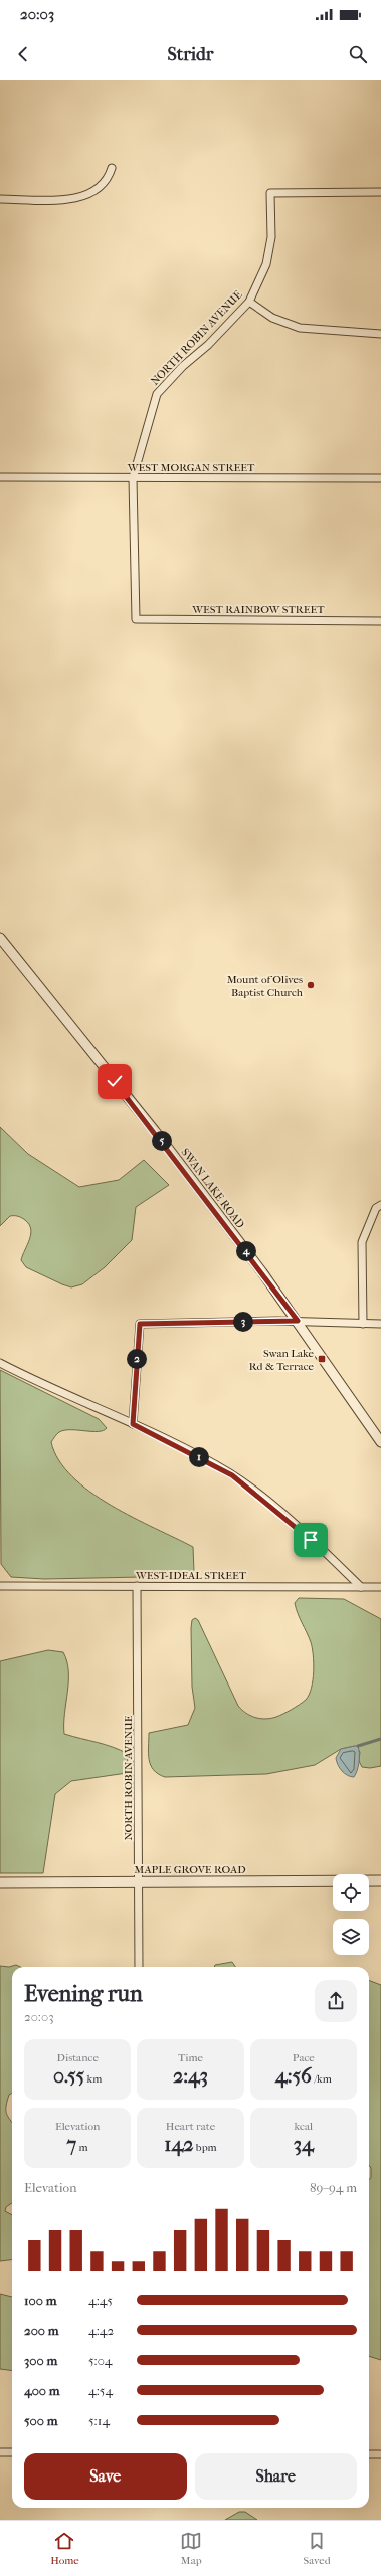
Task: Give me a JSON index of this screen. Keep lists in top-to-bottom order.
{
  "streets": {
    "street": [
      "NORTH ROBIN AVENUE",
      "WEST MORGAN STREET",
      "WEST RAINBOW STREET",
      "SWAN LAKE ROAD",
      "WEST IDEAL STREET",
      "MAPLE GROVE ROAD"
    ]
  },
  "crossings": [
    ["NORTH ROBIN AVENUE", "WEST MORGAN STREET"],
    ["NORTH ROBIN AVENUE", "WEST RAINBOW STREET"],
    ["NORTH ROBIN AVENUE", "WEST IDEAL STREET"],
    ["NORTH ROBIN AVENUE", "MAPLE GROVE ROAD"]
  ],
  "places": {
    "other": ["Mount of Olives Baptist Church"],
    "transit": ["Swan Lake Rd & Terrace"]
  },
  "page": {
    "status": "20:03",
    "header": "Stridr",
    "pins": [
      "5",
      "4",
      "3",
      "2",
      "1"
    ],
    "heading": ["Evening run", "20:03"],
    "stats": [
      ["Distance", "0.55 km"],
      ["Time", "2:43"],
      ["Pace", "4:56 /km"],
      ["Elevation", "7 m"],
      ["Heart rate", "142 bpm"],
      ["kcal", "34"]
    ],
    "chart": ["Elevation", "89–94 m"],
    "list": [
      {
        "name": "100 m",
        "note": "4:45"
      },
      {
        "name": "200 m",
        "note": "4:42"
      },
      {
        "name": "300 m",
        "note": "5:04"
      },
      {
        "name": "400 m",
        "note": "4:54"
      },
      {
        "name": "500 m",
        "note": "5:14"
      }
    ],
    "buttons": ["Save", "Share"],
    "tabs": ["Home", "Map", "Saved"]
  }
}
